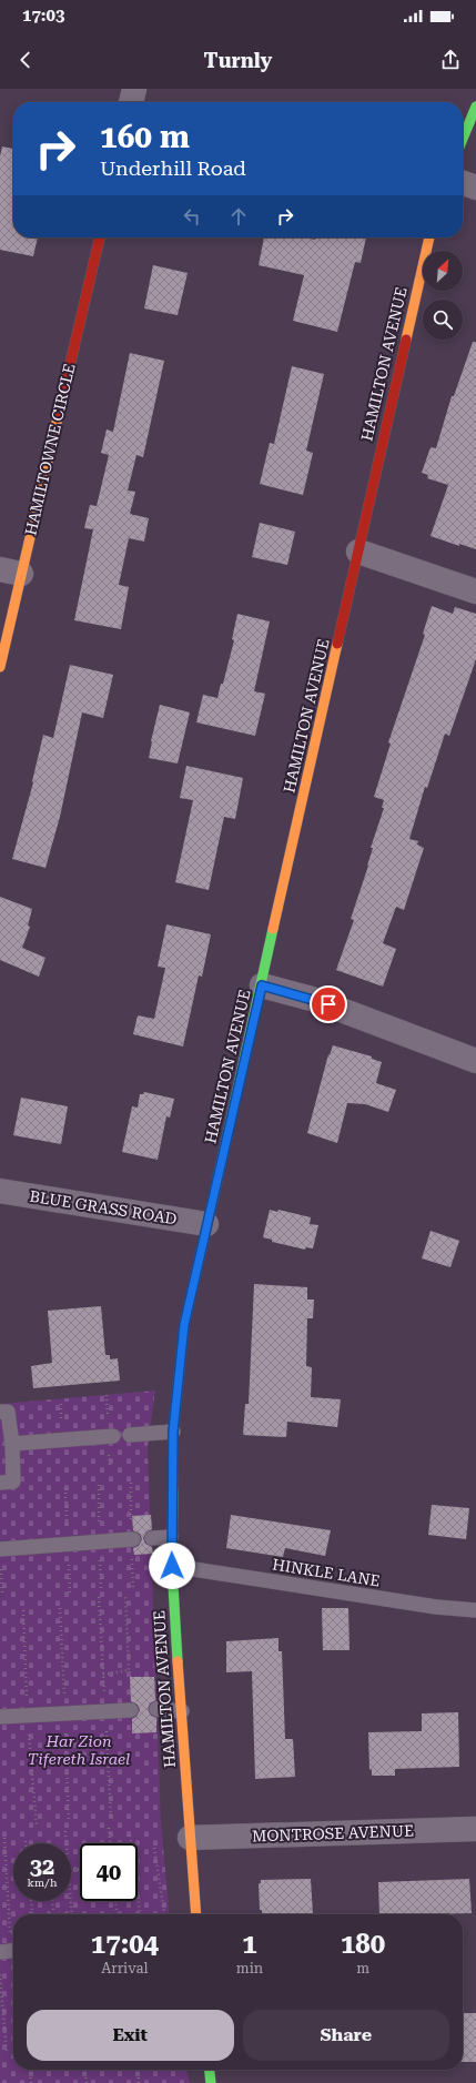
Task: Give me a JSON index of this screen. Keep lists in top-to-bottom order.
{
  "streets": {
    "street": [
      "HAMILTON AVENUE",
      "HAMILTOWNE CIRCLE",
      "BLUE GRASS ROAD",
      "MONTROSE AVENUE"
    ],
    "lane": ["HINKLE LANE"]
  },
  "crossings": [
    ["HAMILTON AVENUE", "BLUE GRASS ROAD"],
    ["HAMILTON AVENUE", "HINKLE LANE"],
    ["HAMILTON AVENUE", "MONTROSE AVENUE"]
  ],
  "parks": ["Har Zion Tifereth Israel"],
  "north": "top right",
  "page": {
    "status": "17:03",
    "header": "Turnly",
    "turn": ["160 m", "Underhill Road"],
    "speed": "32 km/h",
    "limit": "40",
    "eta": [
      "17:04",
      "Arrival",
      "1",
      "min",
      "180",
      "m"
    ],
    "buttons": ["Exit", "Share"]
  }
}
